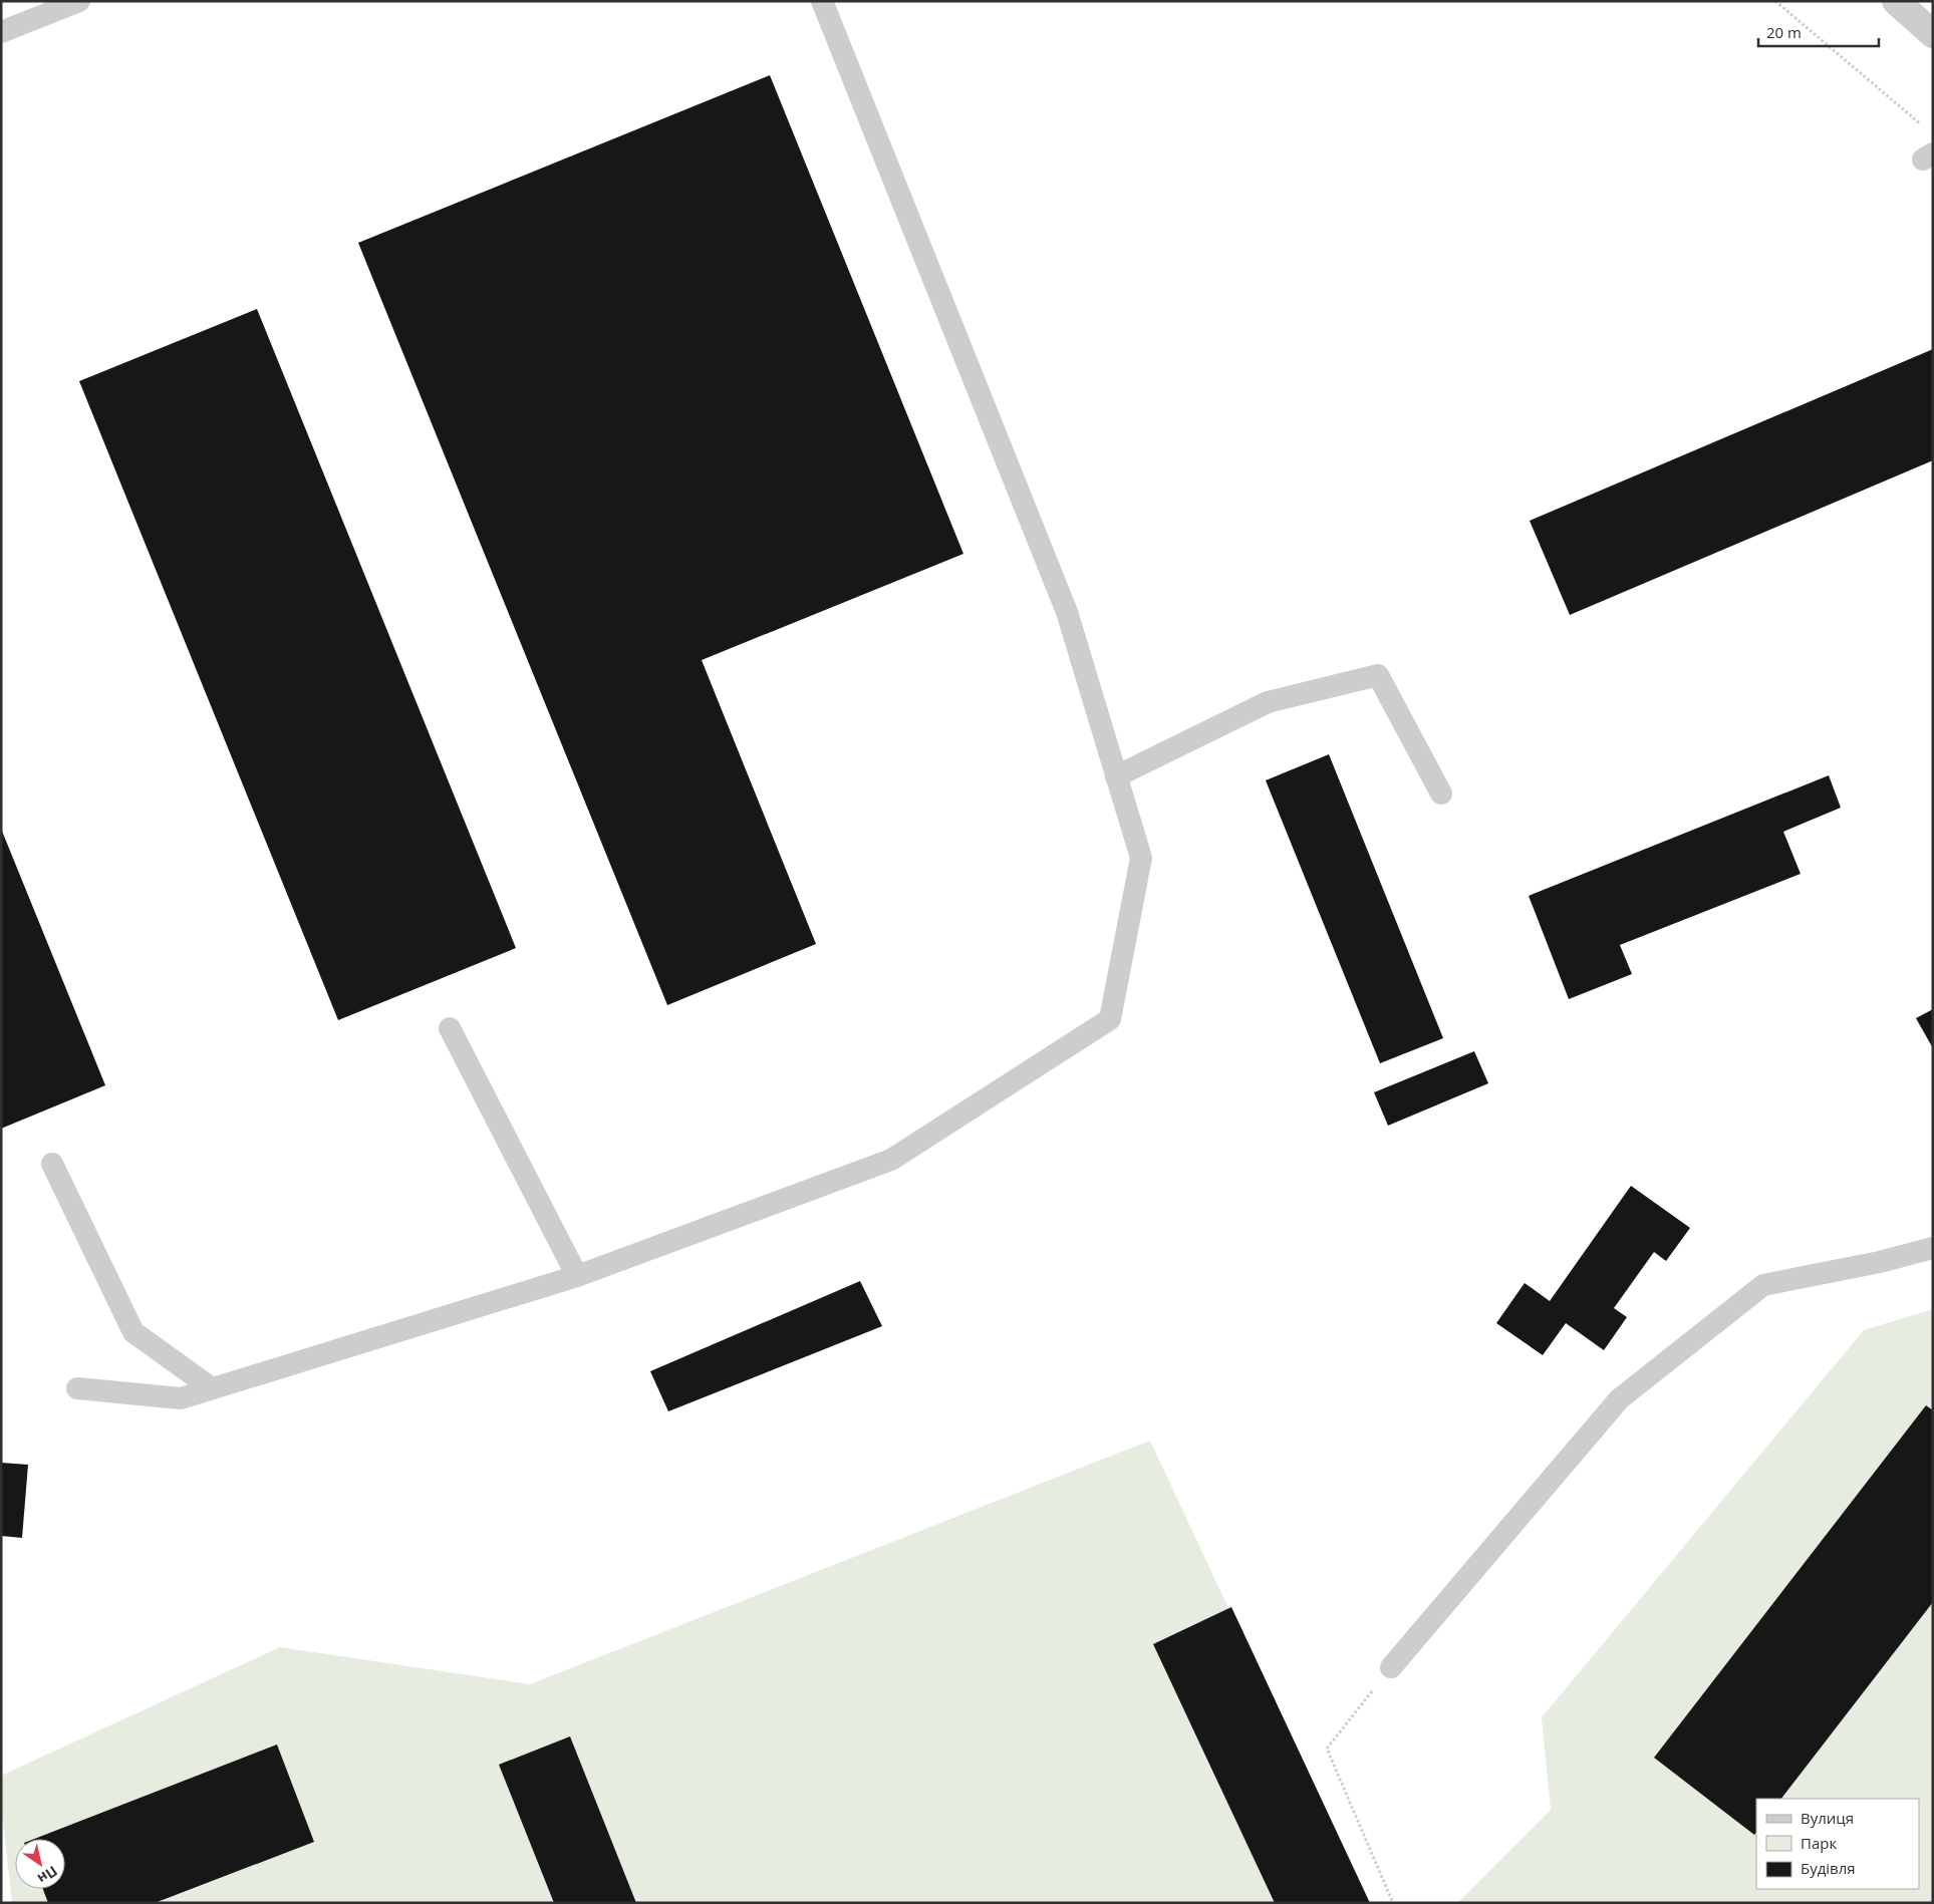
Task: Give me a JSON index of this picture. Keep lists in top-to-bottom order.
{
  "legend": ["Вулиця", "Парк", "Будівля"],
  "scale_bar": "20 m",
  "north": "bottom right"
}
